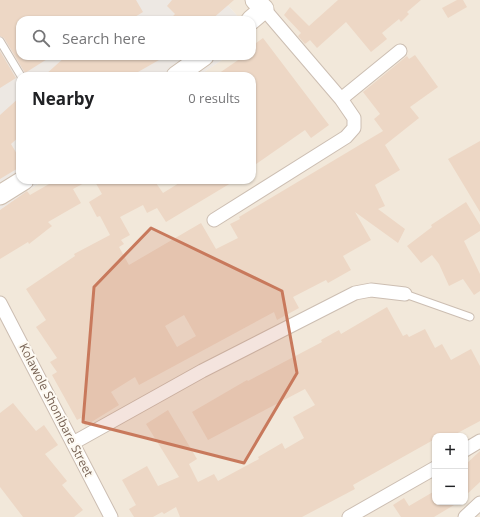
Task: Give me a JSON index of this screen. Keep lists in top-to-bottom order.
{
  "streets": {
    "street": ["Kolawole Shonibare Street"]
  },
  "page": {
    "search": "Search here",
    "heading": ["Nearby", "0 results"],
    "map_buttons": ["+", "−"]
  }
}
